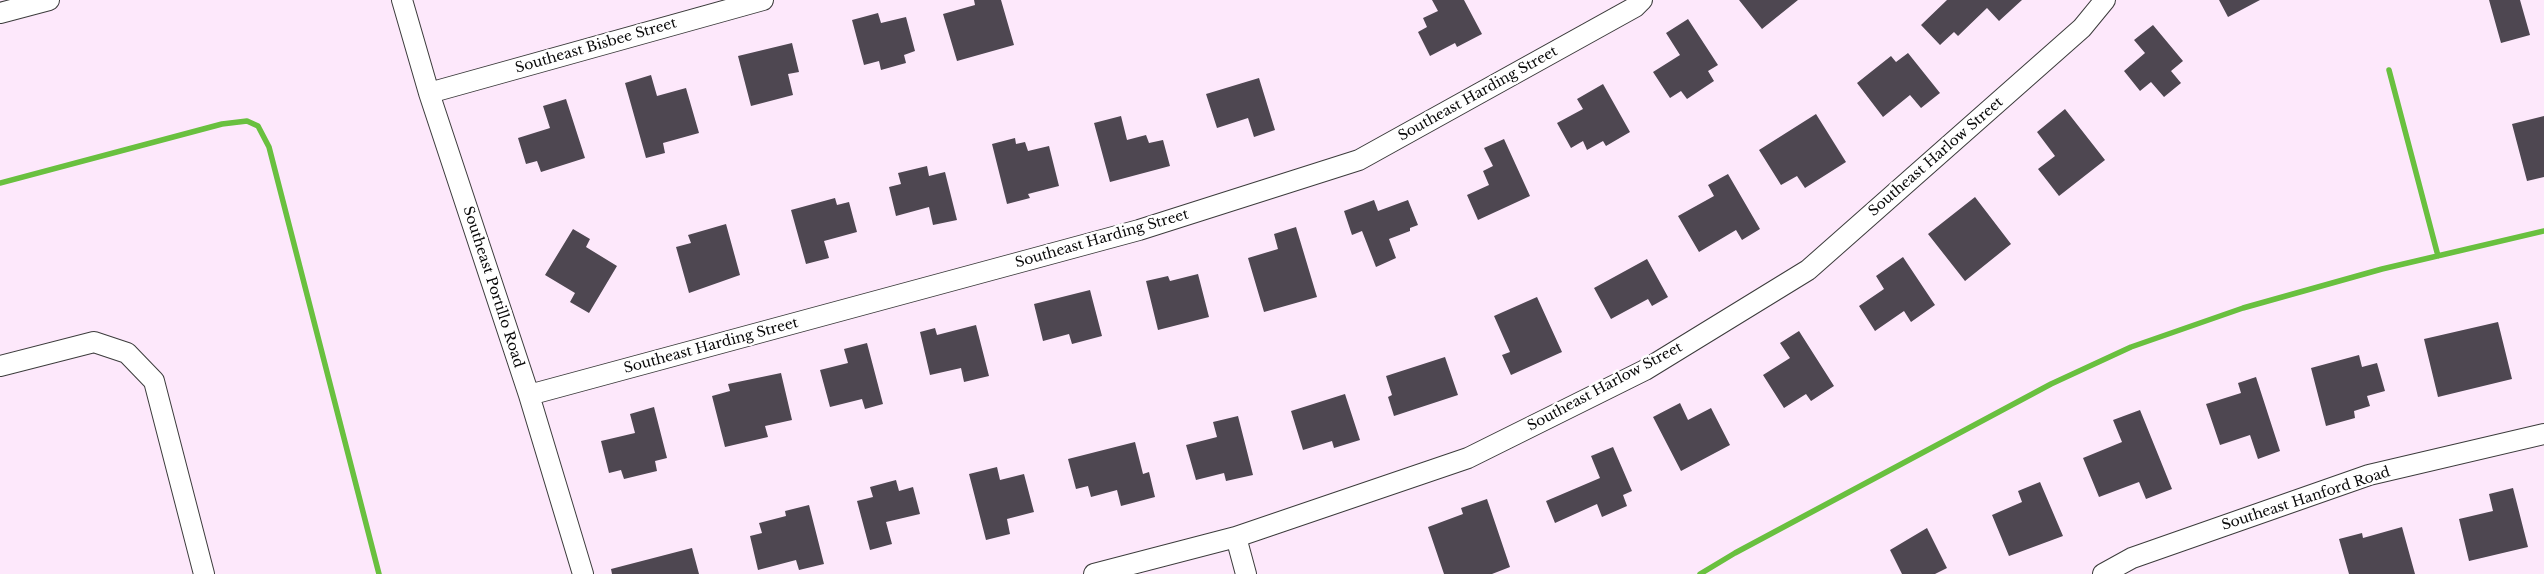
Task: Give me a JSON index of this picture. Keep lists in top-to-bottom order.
{
  "streets": {
    "street": [
      "Southeast Bisbee Street",
      "Southeast Harding Street",
      "Southeast Harlow Street",
      "Southeast Portillo Road",
      "Southeast Hanford Road"
    ]
  },
  "crossings": [
    ["Southeast Bisbee Street", "Southeast Portillo Road"],
    ["Southeast Harding Street", "Southeast Portillo Road"]
  ]
}
